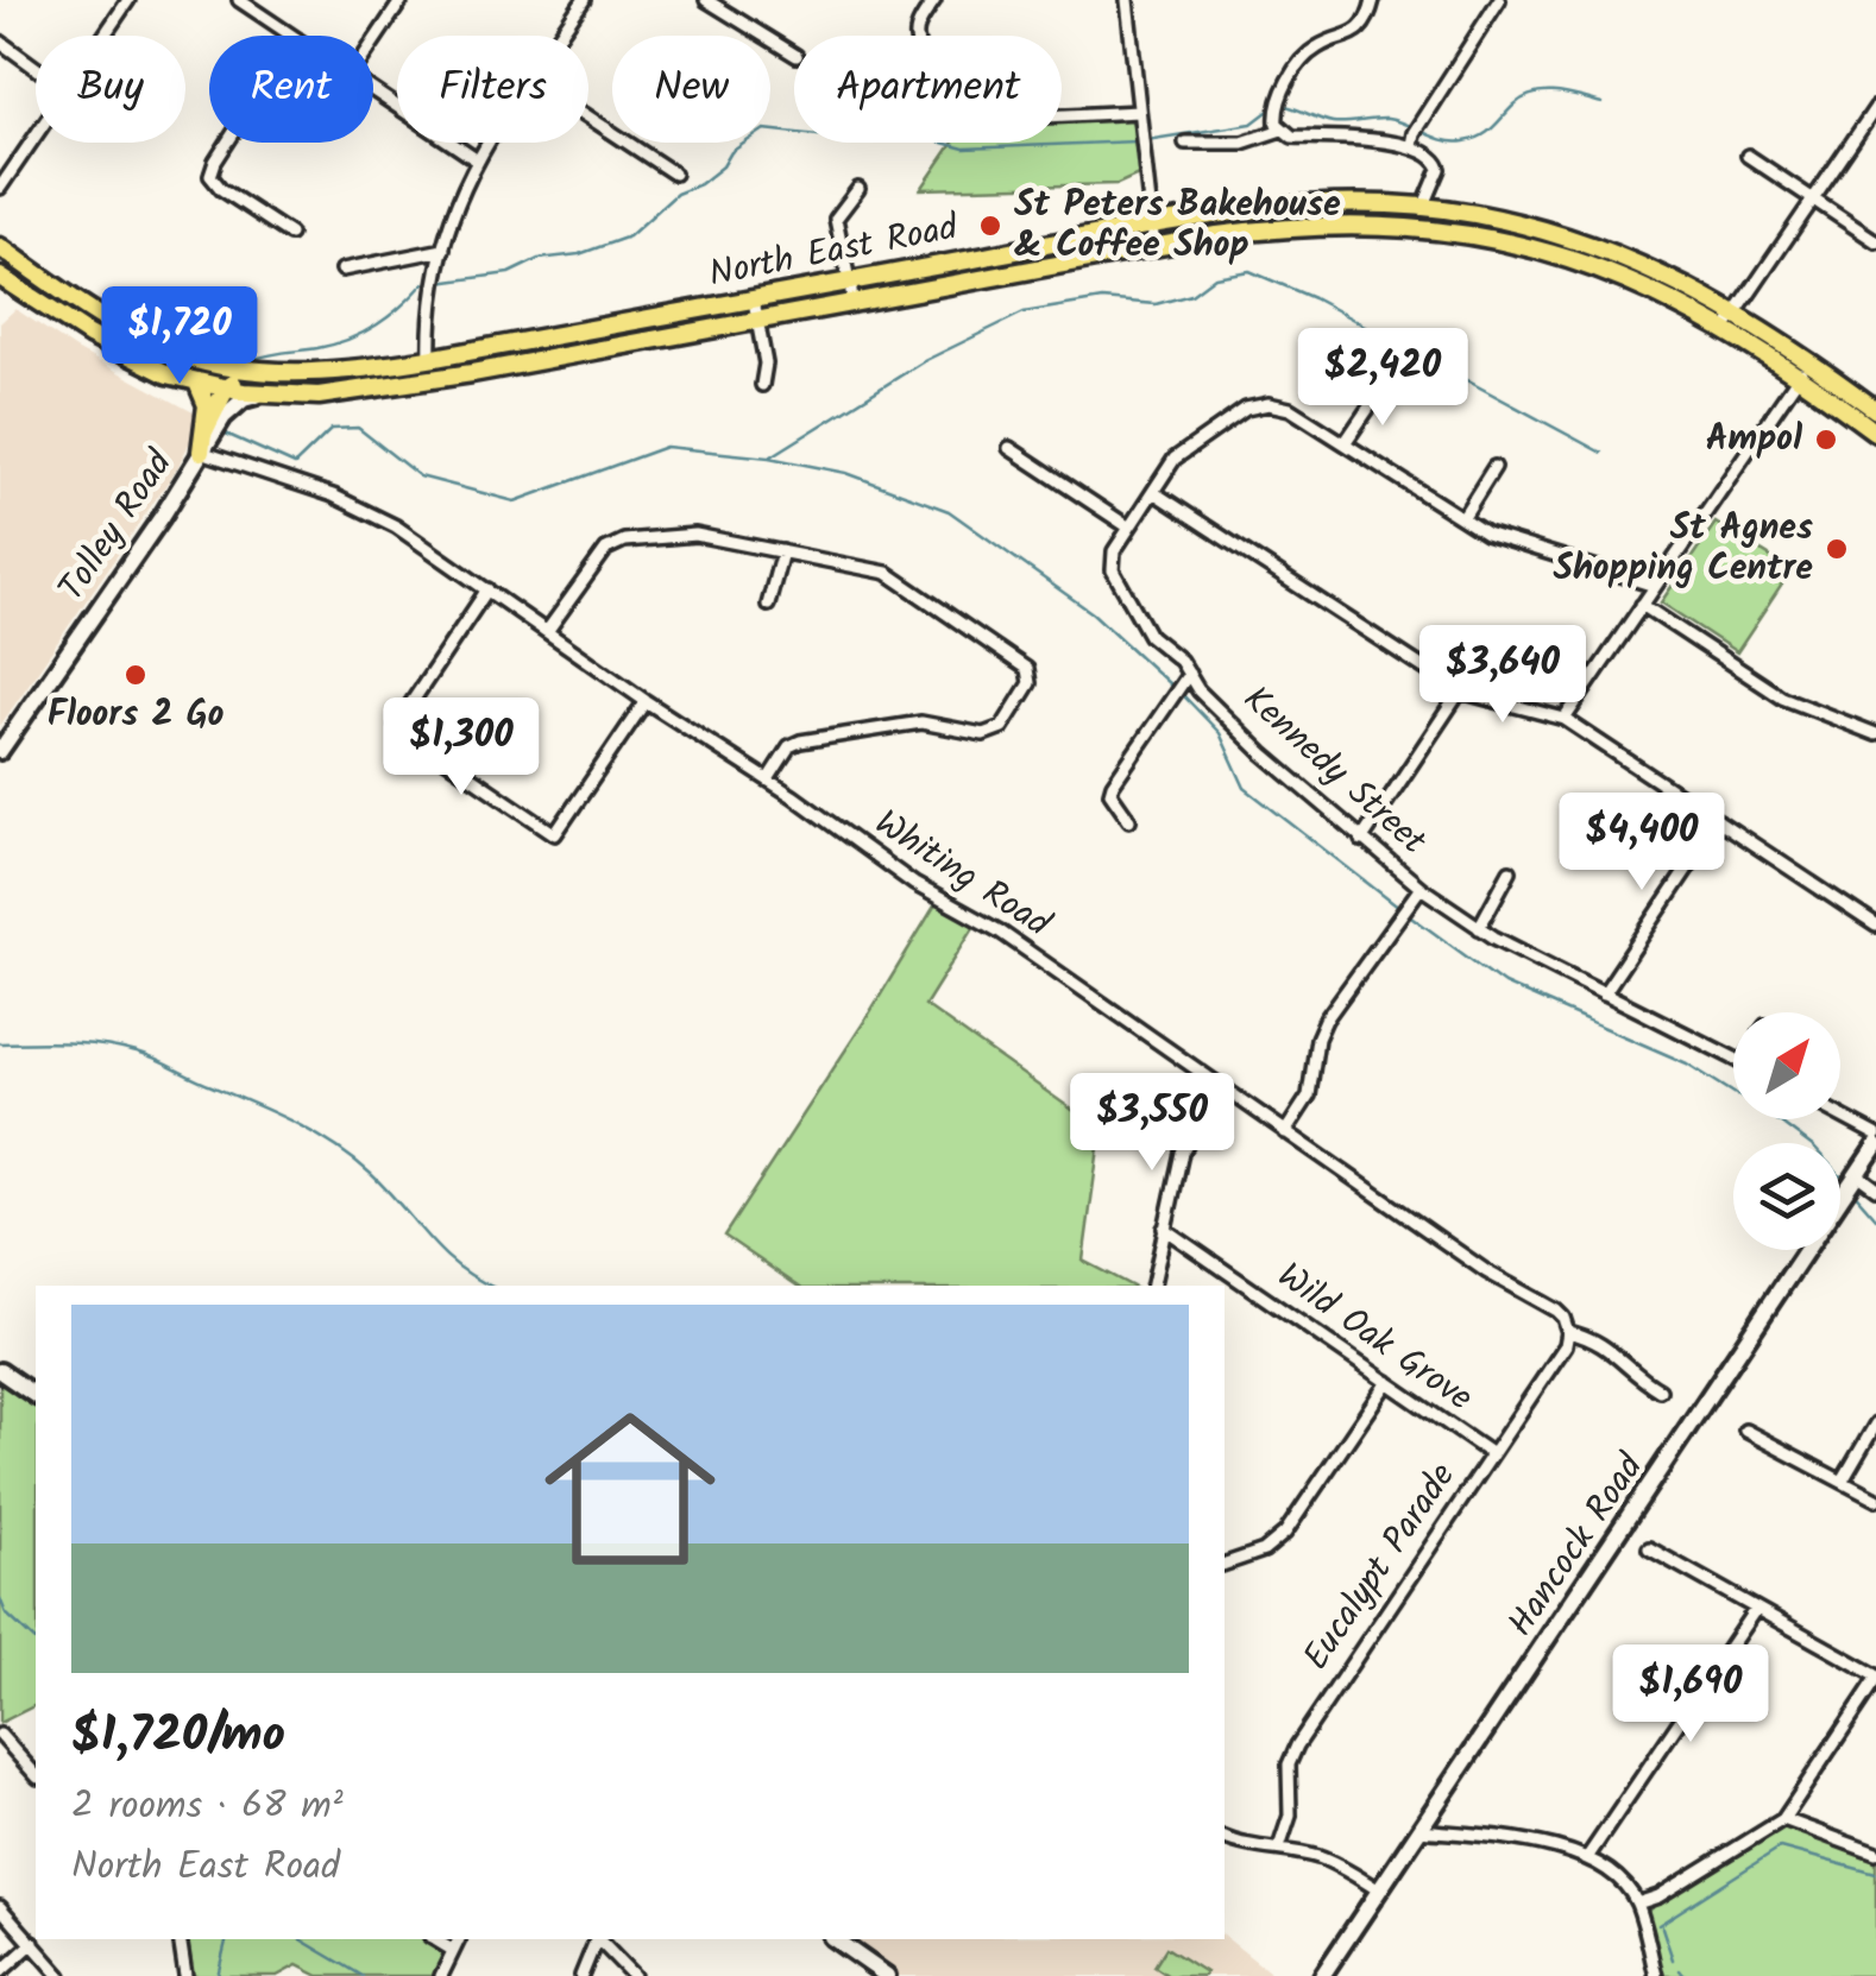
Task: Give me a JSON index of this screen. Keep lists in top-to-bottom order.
{
  "streets": {
    "main road": ["North East Road", "Tolley Road", "Hancock Road"],
    "street": [
      "Kennedy Street",
      "Whiting Road",
      "Wild Oak Grove",
      "Eucalypt Parade"
    ]
  },
  "crossings": [
    ["Tolley Road", "Whiting Road"],
    ["Whiting Road", "Eucalypt Parade"],
    ["Wild Oak Grove", "Eucalypt Parade"]
  ],
  "places": [
    "St Peters Bakehouse & Coffee Shop",
    "Ampol",
    "St Agnes Shopping Centre",
    "Floors 2 Go"
  ],
  "north": "top right",
  "page": {
    "chip": [
      "Buy",
      "Rent",
      "Filters",
      "New",
      "Apartment"
    ],
    "price": [
      "$1,720",
      "$2,420",
      "$3,640",
      "$1,300",
      "$4,400",
      "$3,550",
      "$1,690"
    ],
    "list": [
      {
        "name": "$1,720/mo",
        "note": "2 rooms · 68 m² · North East Road"
      }
    ]
  }
}
